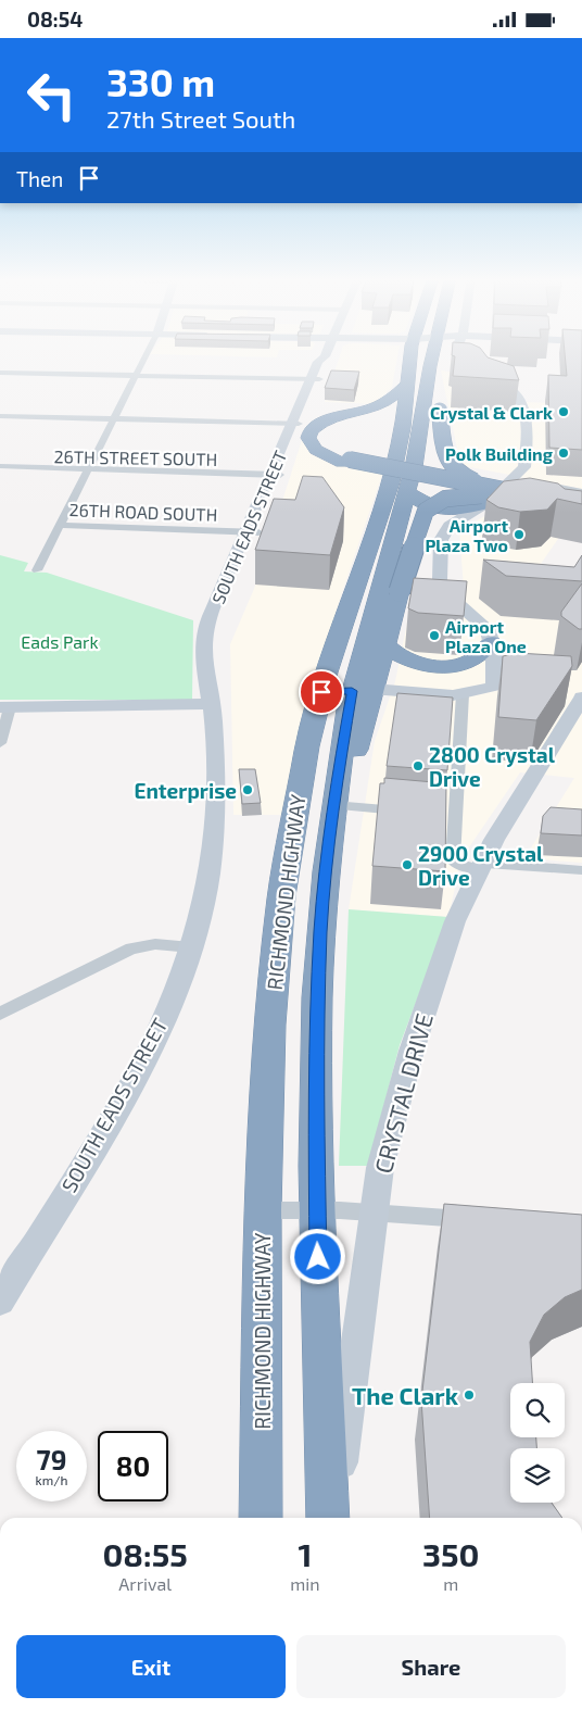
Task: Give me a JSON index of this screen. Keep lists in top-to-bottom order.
{
  "streets": {
    "highway": ["RICHMOND HIGHWAY"],
    "street": [
      "26TH STREET SOUTH",
      "26TH ROAD SOUTH",
      "SOUTH EADS STREET",
      "CRYSTAL DRIVE"
    ]
  },
  "crossings": [
    ["26TH STREET SOUTH", "SOUTH EADS STREET"],
    ["26TH ROAD SOUTH", "SOUTH EADS STREET"]
  ],
  "parks": ["Eads Park"],
  "places": [
    "Crystal & Clark",
    "Polk Building",
    "Airport Plaza Two",
    "Airport Plaza One",
    "2800 Crystal Drive",
    "Enterprise",
    "2900 Crystal Drive",
    "The Clark"
  ],
  "page": {
    "status": "08:54",
    "turn": ["330 m", "27th Street South"],
    "then": "Then",
    "speed": "79 km/h",
    "limit": "80",
    "eta": [
      "08:55",
      "Arrival",
      "1",
      "min",
      "350",
      "m"
    ],
    "buttons": ["Exit", "Share"]
  }
}
